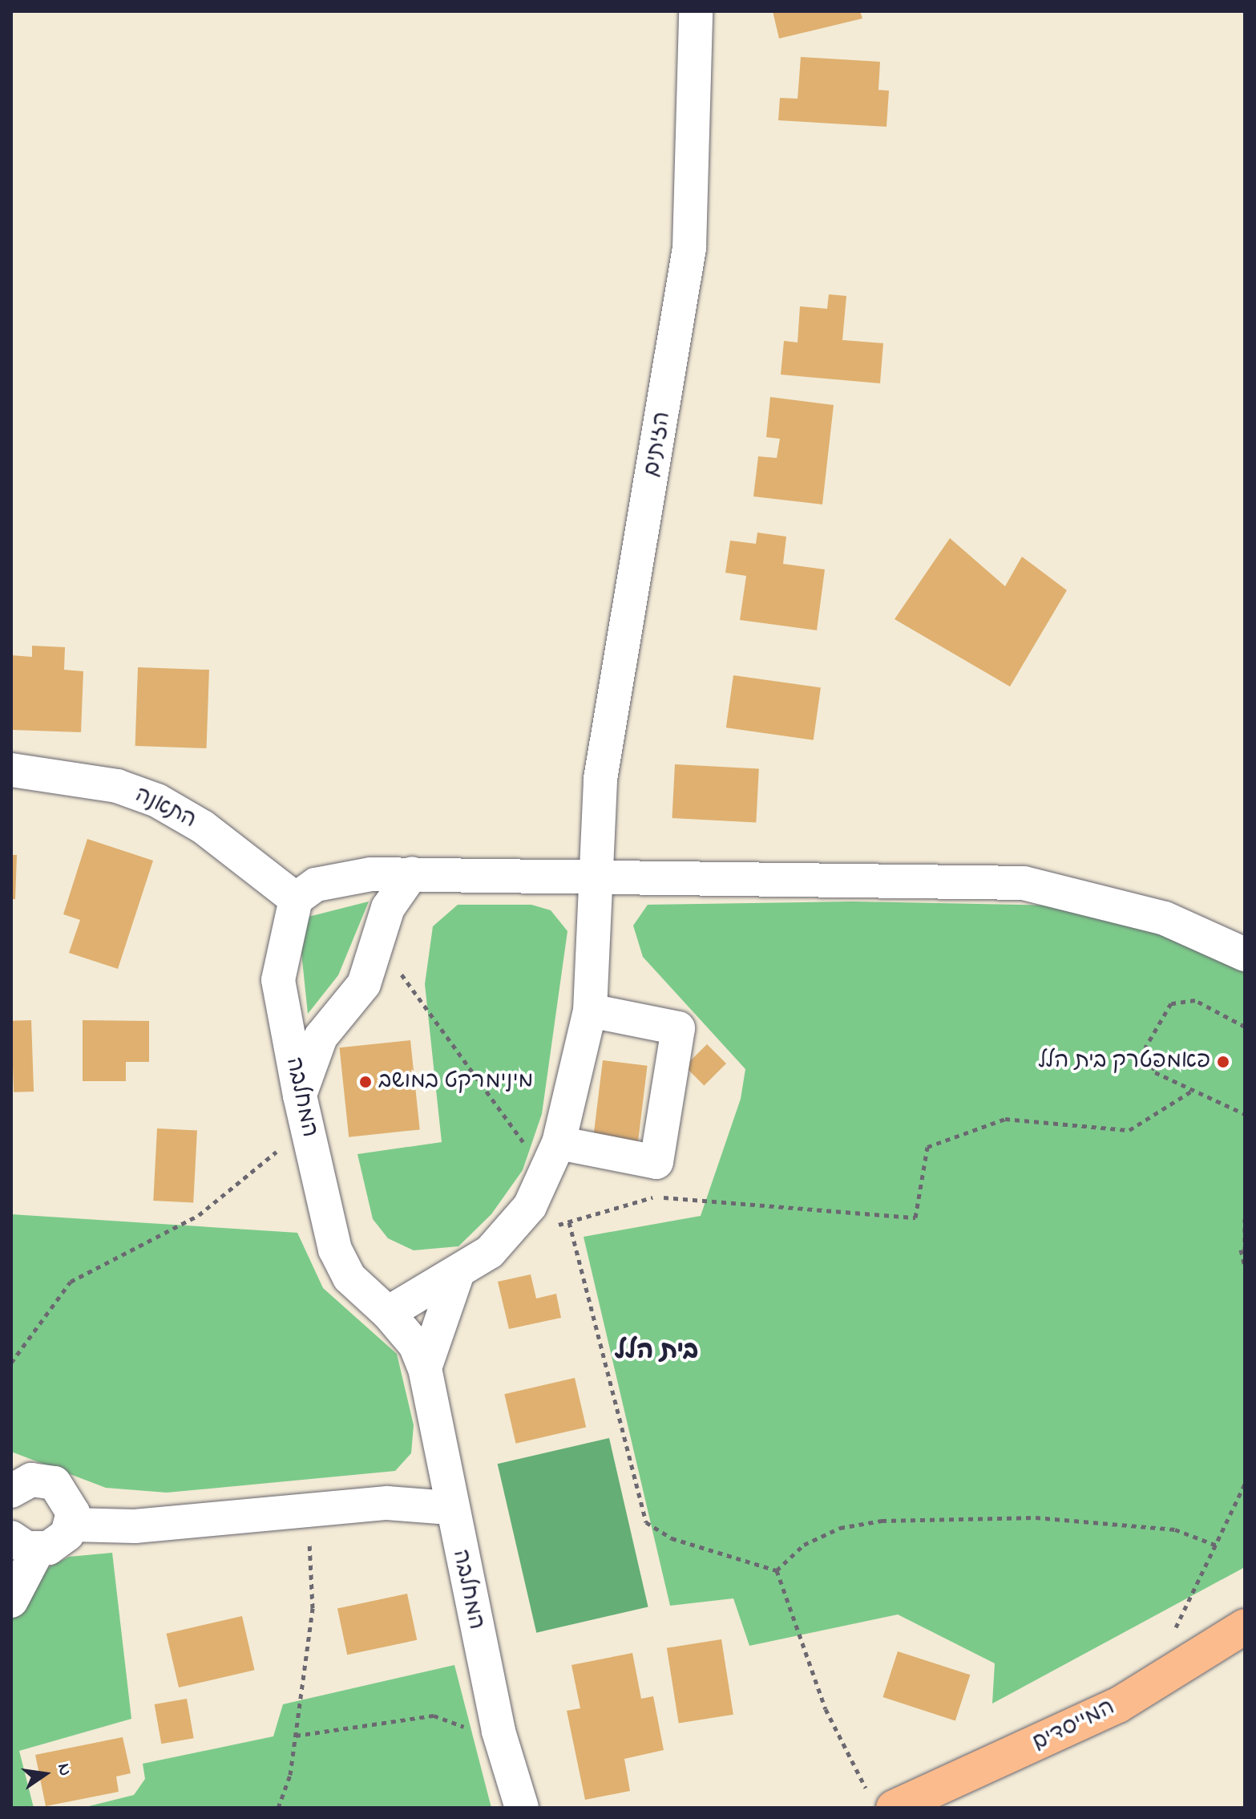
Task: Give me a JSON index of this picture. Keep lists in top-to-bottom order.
{
  "streets": {
    "main road": ["המייסדים"],
    "street": ["הזיתים", "התאנה", "המחלבה"]
  },
  "crossings": [
    ["הזיתים", "המחלבה"],
    ["התאנה", "המחלבה"]
  ],
  "districts": ["בית הלל"],
  "places": ["פאמפטרק בית הלל", "מינימרקט במושב"],
  "north": "right"
}
